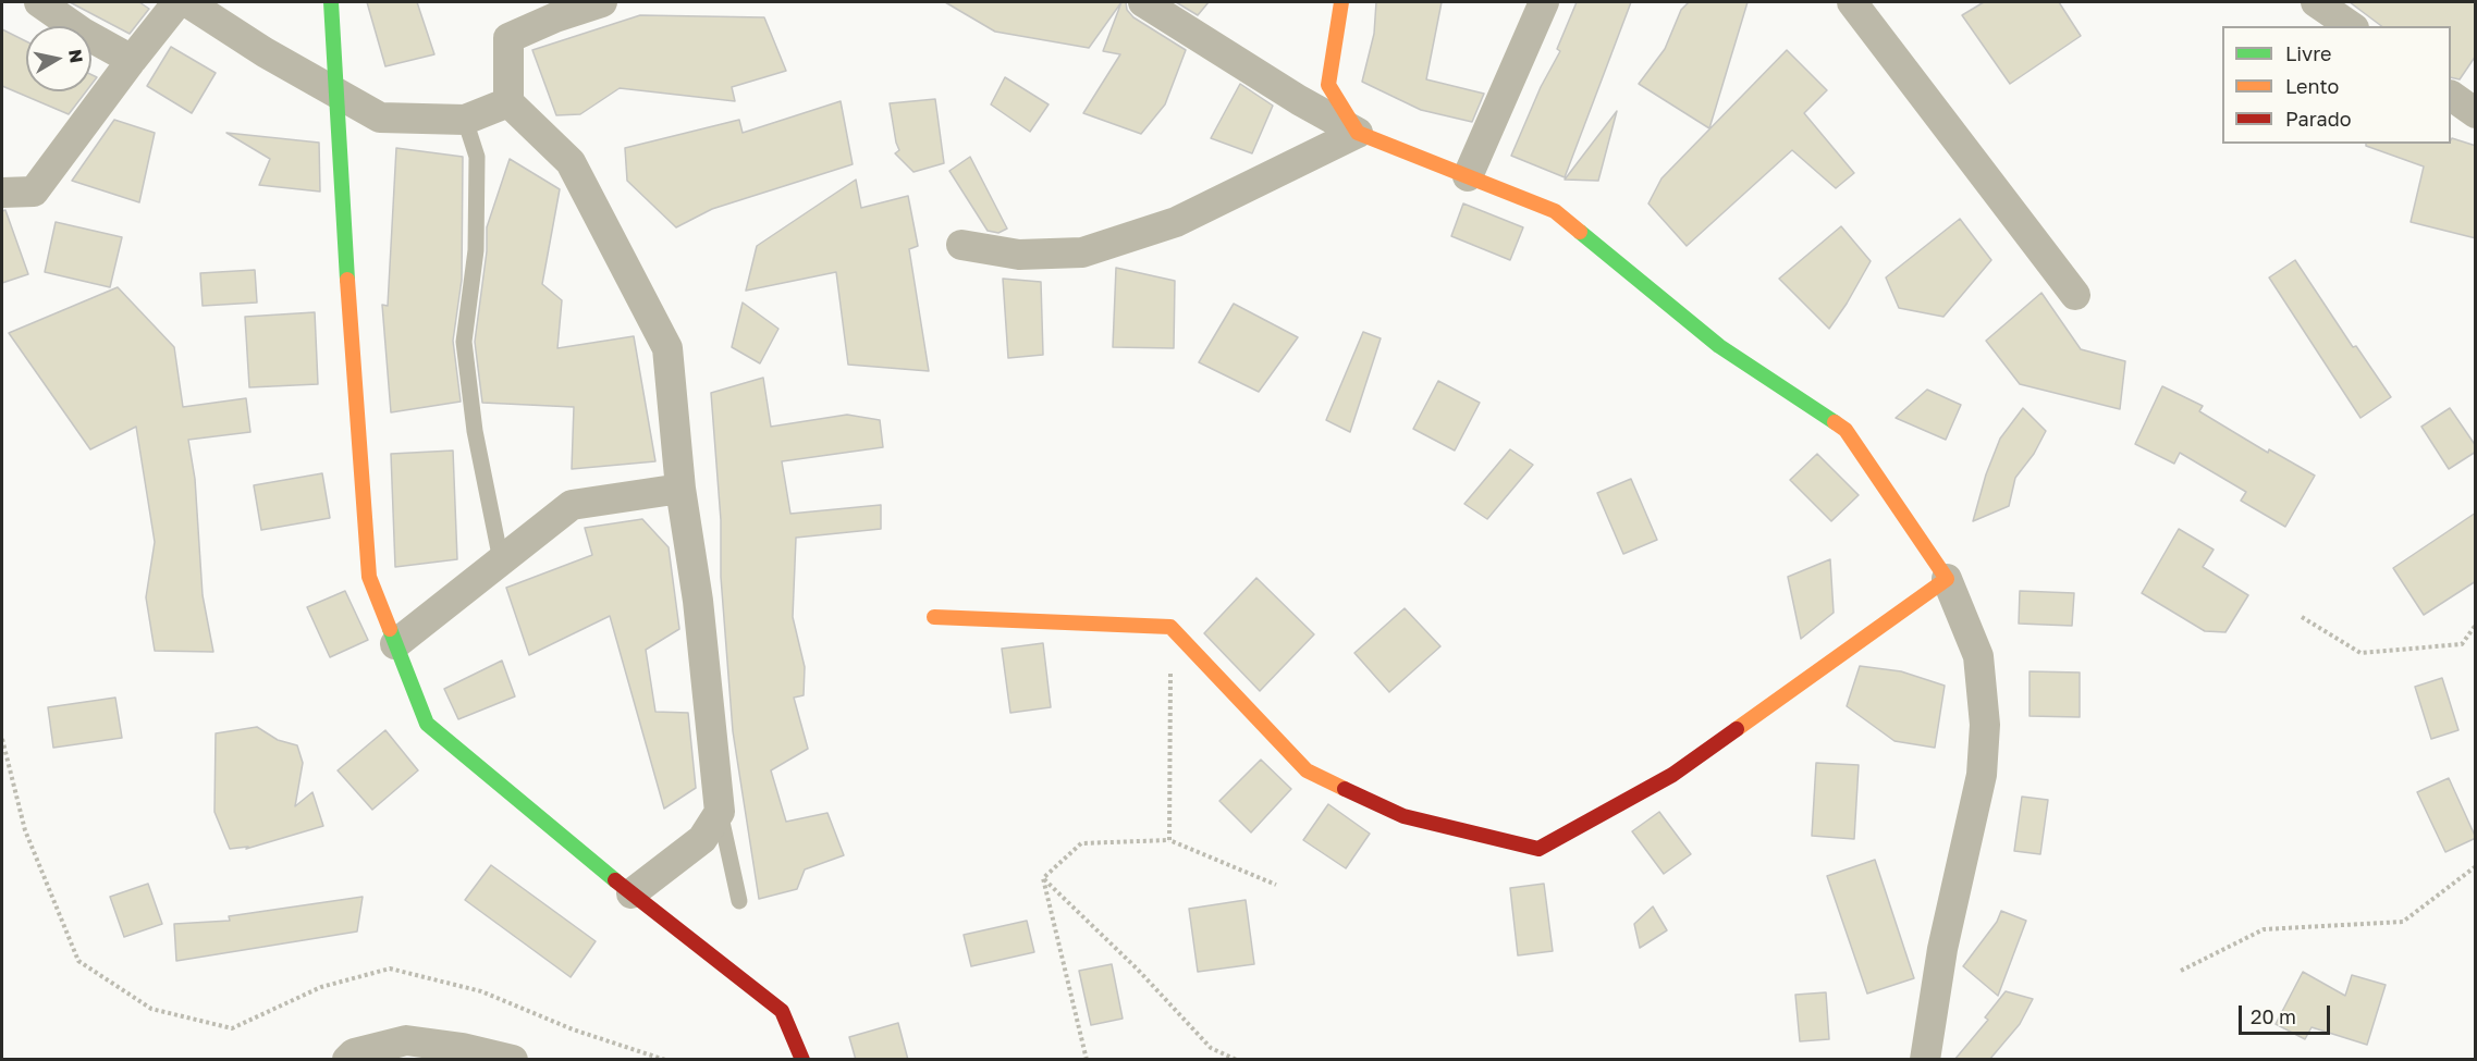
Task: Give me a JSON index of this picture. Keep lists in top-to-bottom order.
{
  "legend": ["Livre", "Lento", "Parado"],
  "scale_bar": "20 m",
  "north": "right"
}
